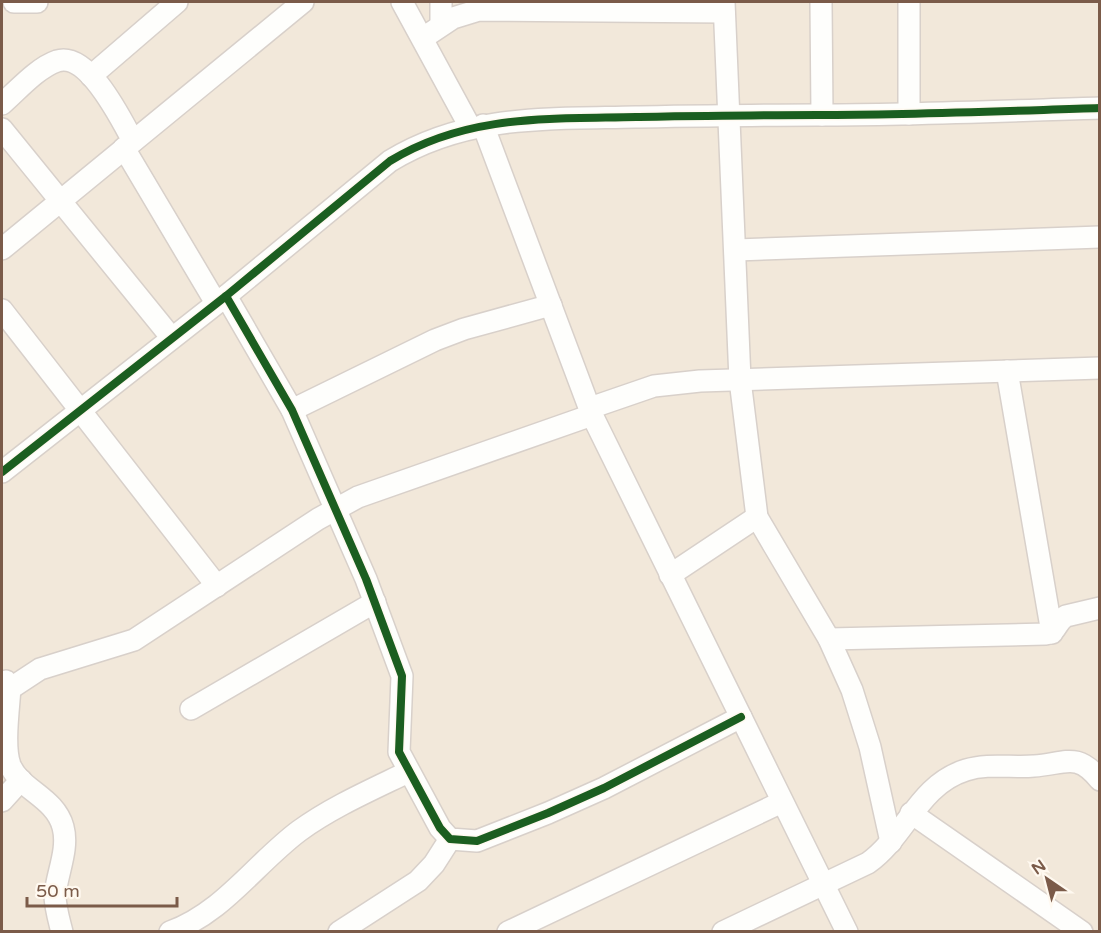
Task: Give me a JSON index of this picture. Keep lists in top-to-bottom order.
{
  "scale_bar": "50 m",
  "north": "top left"
}
